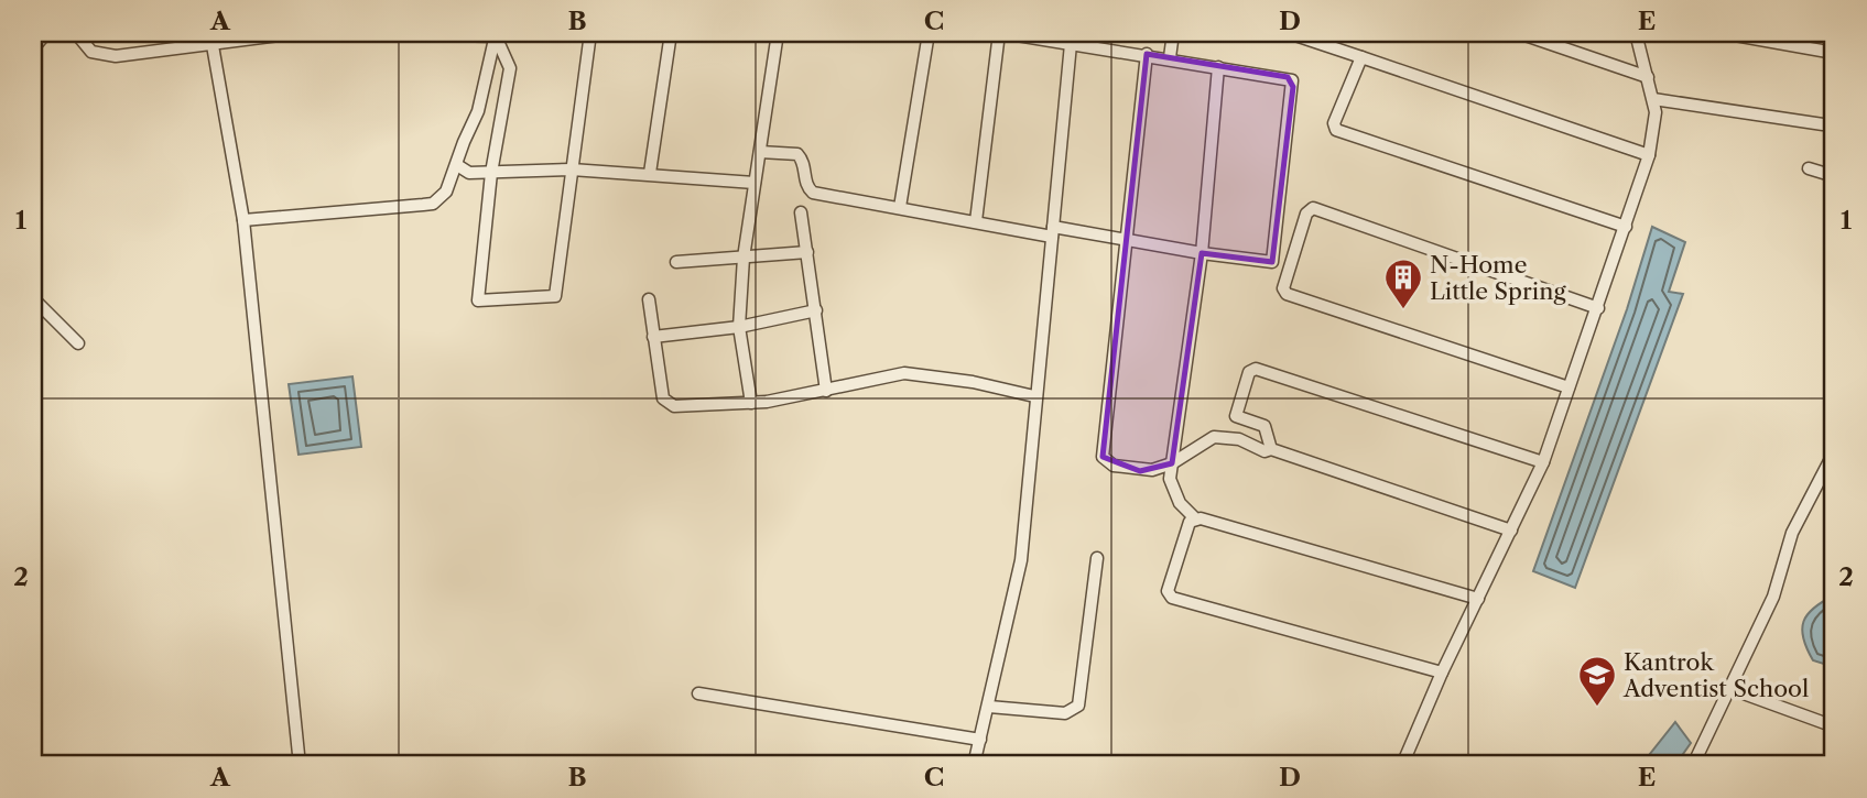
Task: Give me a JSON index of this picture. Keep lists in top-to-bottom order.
{
  "places": {
    "building": ["N-Home Little Spring"],
    "school or university": ["Kantrok Adventist School"]
  },
  "grid": {
    "columns": [
      "A",
      "B",
      "C",
      "D",
      "E"
    ],
    "rows": ["1", "2"]
  }
}
